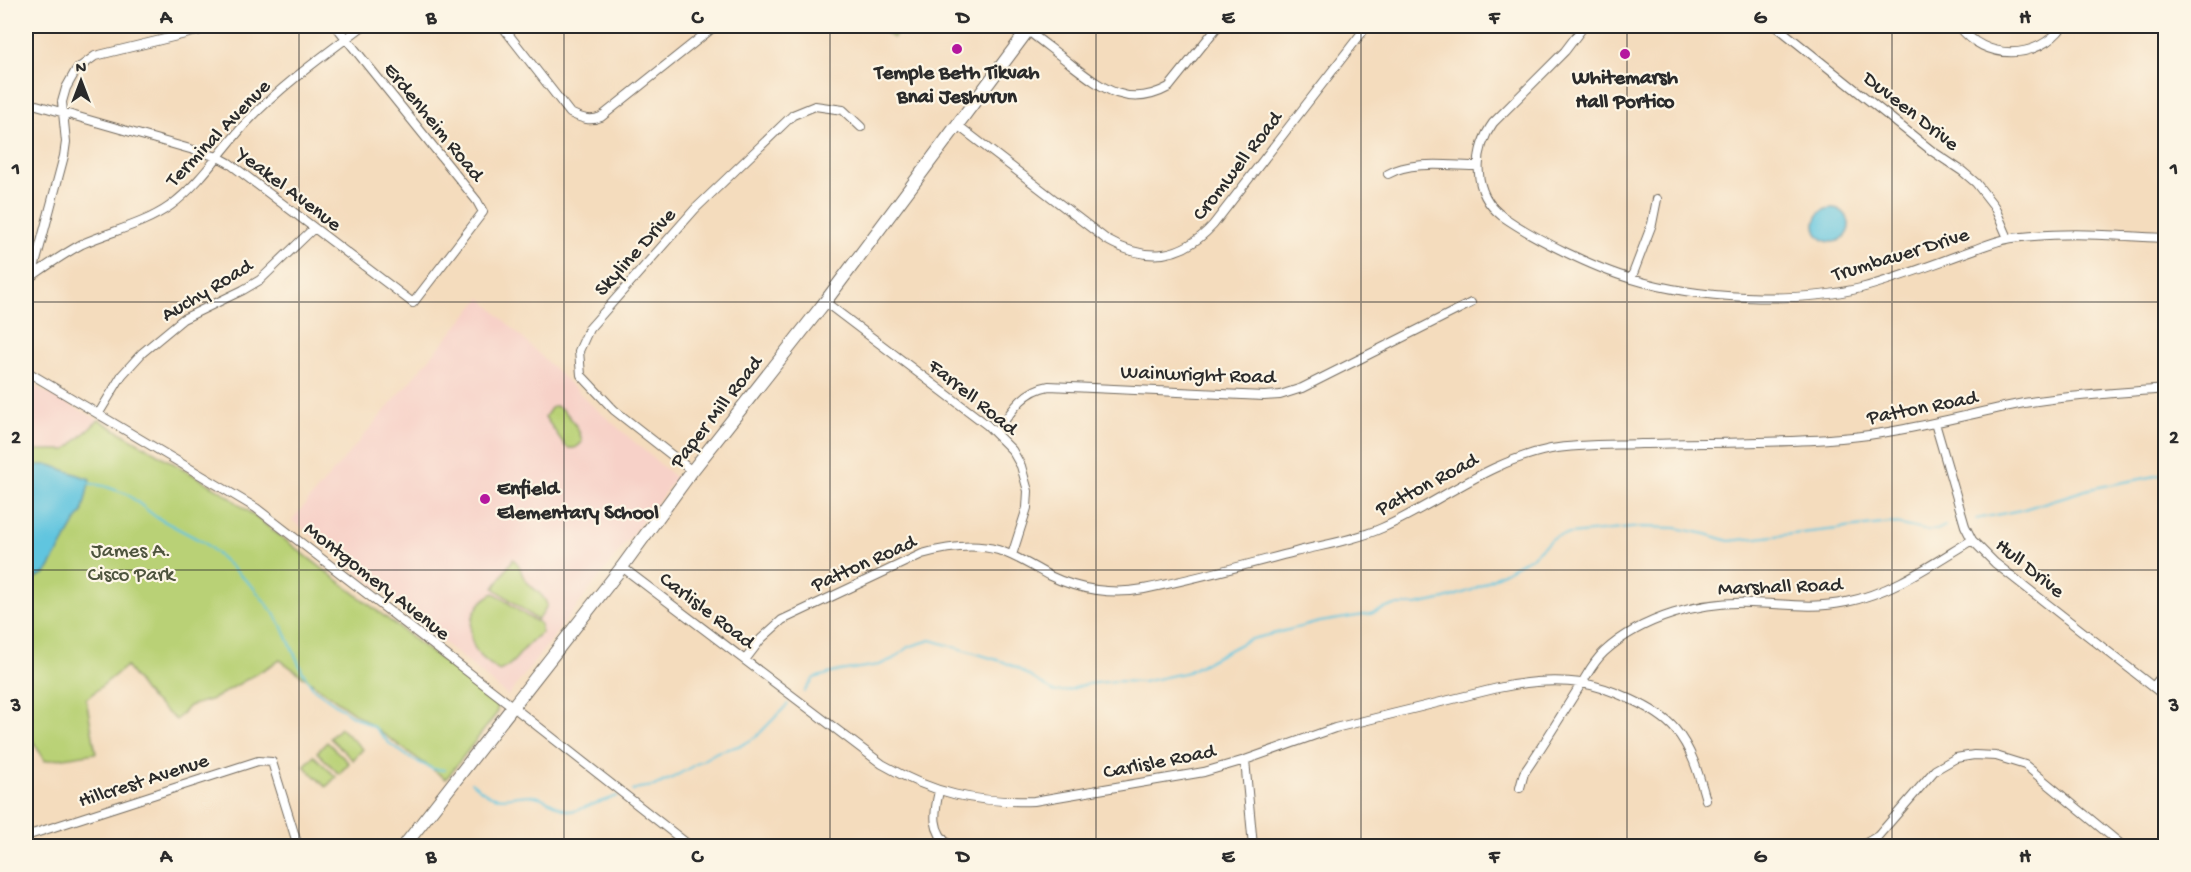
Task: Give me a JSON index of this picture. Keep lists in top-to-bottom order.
{
  "streets": {
    "main road": ["Paper Mill Road"],
    "street": [
      "Duveen Drive",
      "Erdenheim Road",
      "Terminal Avenue",
      "Cromwell Road",
      "Yeakel Avenue",
      "Skyline Drive",
      "Trumbauer Drive",
      "Auchy Road",
      "Wainwright Road",
      "Farrell Road",
      "Patton Road",
      "Hull Drive",
      "Montgomery Avenue",
      "Marshall Road",
      "Carlisle Road",
      "Hillcrest Avenue"
    ]
  },
  "crossings": [
    ["Duveen Drive", "Trumbauer Drive"],
    ["Erdenheim Road", "Terminal Avenue"],
    ["Erdenheim Road", "Yeakel Avenue"],
    ["Terminal Avenue", "Yeakel Avenue"],
    ["Cromwell Road", "Paper Mill Road"],
    ["Yeakel Avenue", "Auchy Road"],
    ["Skyline Drive", "Paper Mill Road"],
    ["Auchy Road", "Montgomery Avenue"],
    ["Wainwright Road", "Farrell Road"],
    ["Farrell Road", "Patton Road"],
    ["Farrell Road", "Paper Mill Road"],
    ["Patton Road", "Hull Drive"],
    ["Patton Road", "Carlisle Road"],
    ["Paper Mill Road", "Montgomery Avenue"],
    ["Paper Mill Road", "Carlisle Road"],
    ["Hull Drive", "Marshall Road"],
    ["Marshall Road", "Carlisle Road"]
  ],
  "parks": ["James A. Cisco Park"],
  "places": ["Temple Beth Tikvah Bnai Jeshurun", "Whitemarsh Hall Portico", "Enfield Elementary School"],
  "north": "top",
  "grid": {
    "columns": [
      "A",
      "B",
      "C",
      "D",
      "E",
      "F",
      "G",
      "H"
    ],
    "rows": ["1", "2", "3"]
  }
}
